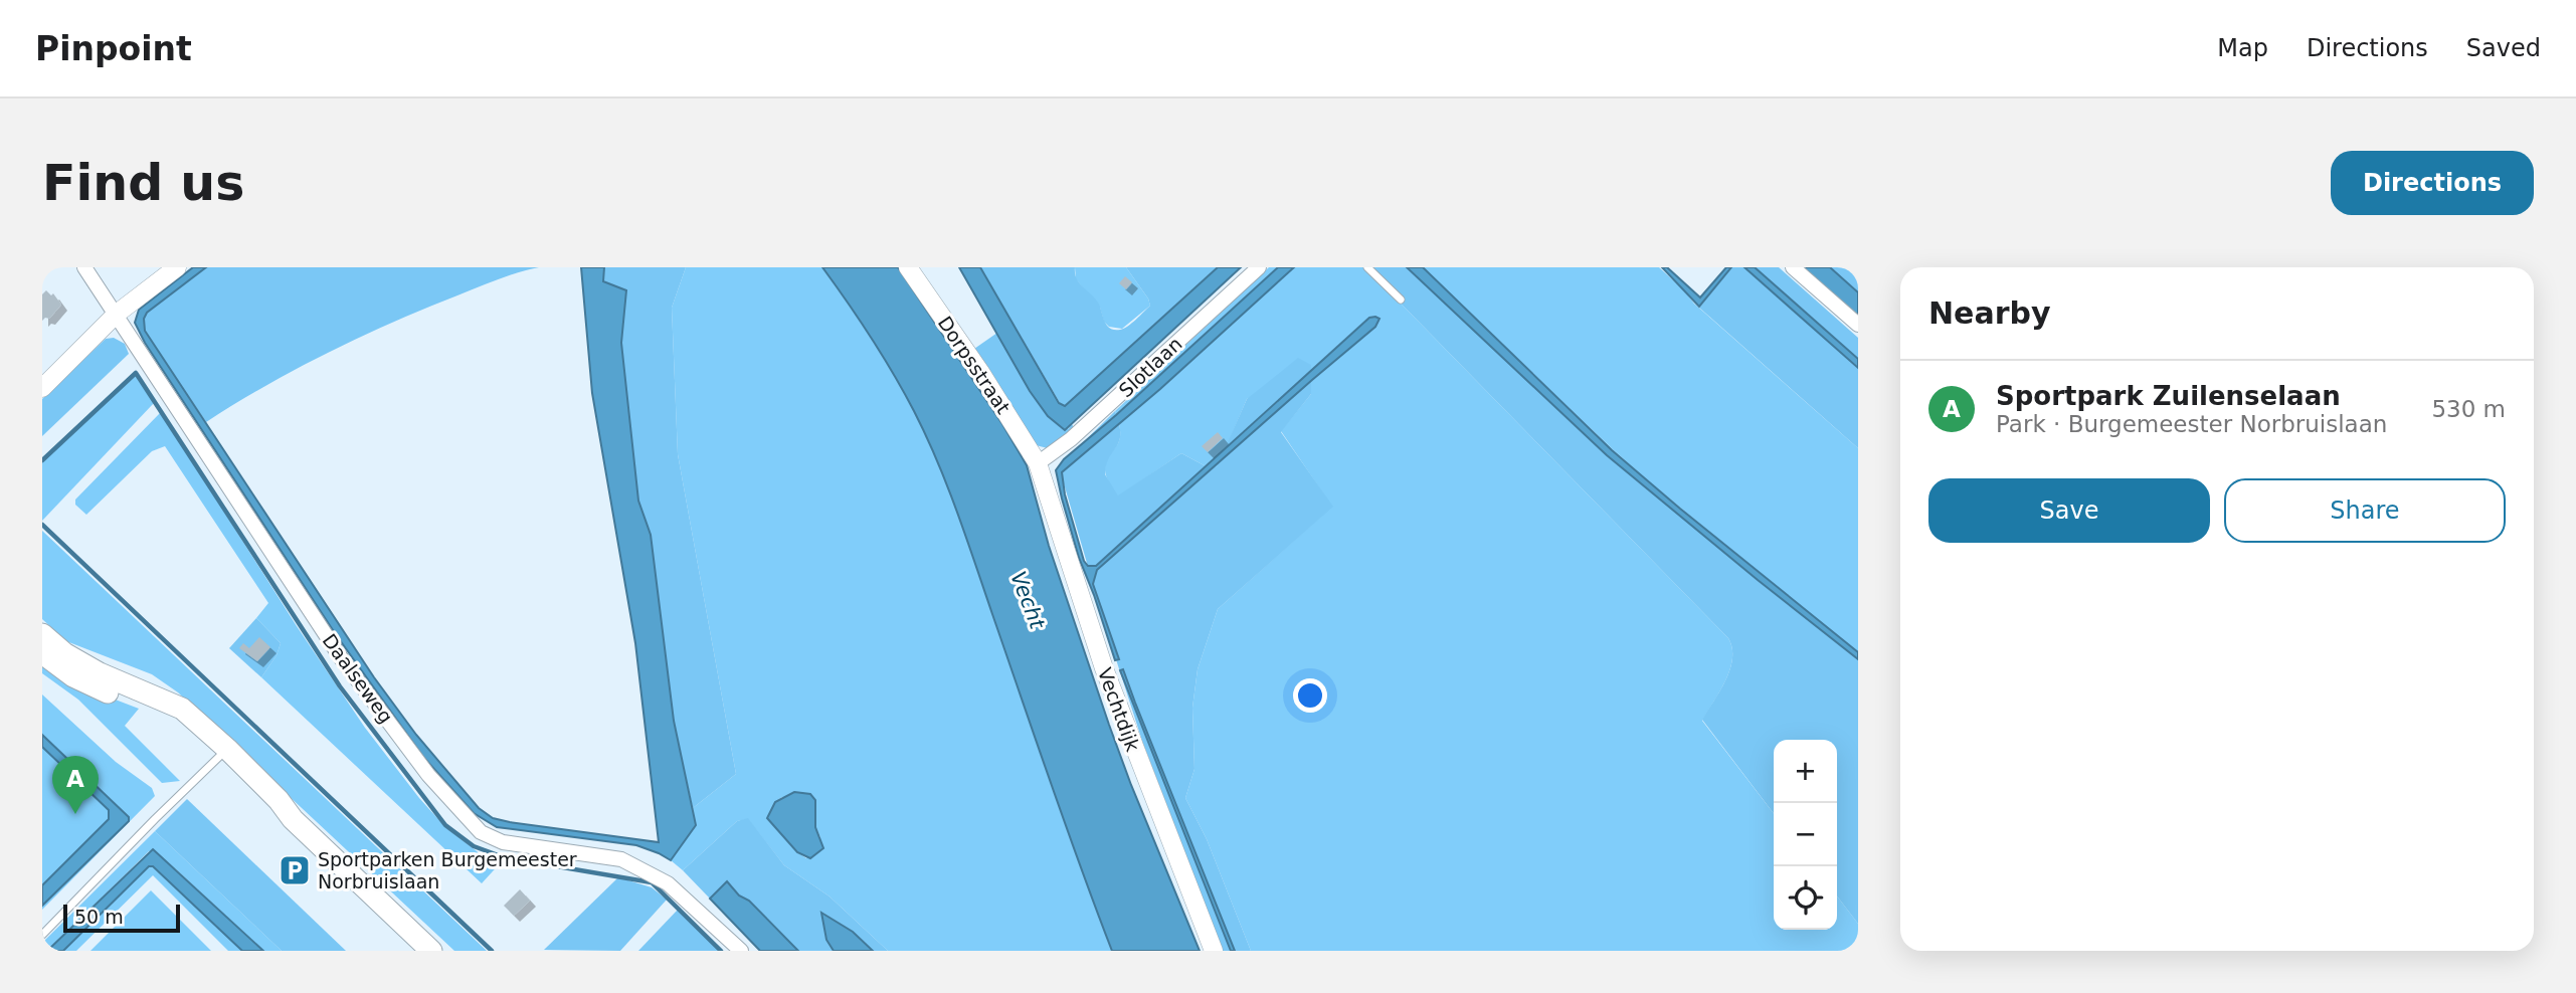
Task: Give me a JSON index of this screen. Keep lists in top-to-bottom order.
{
  "streets": {
    "street": [
      "Dorpsstraat",
      "Slotlaan",
      "Daalseweg",
      "Vechtdijk"
    ]
  },
  "crossings": [
    ["Dorpsstraat", "Slotlaan"],
    ["Dorpsstraat", "Vechtdijk"],
    ["Slotlaan", "Vechtdijk"]
  ],
  "water": ["Vecht"],
  "places": {
    "parking": ["Sportparken Burgemeester Norbruislaan"]
  },
  "scale_bar": "50 m",
  "page": {
    "header": "Pinpoint",
    "nav": ["Map", "Directions", "Saved"],
    "buttons": [
      "Directions",
      ["Save", "Share"]
    ],
    "title": "Find us",
    "heading": "Nearby",
    "list": [
      {
        "mark": "A",
        "name": "Sportpark Zuilenselaan",
        "note": "Park · Burgemeester Norbruislaan",
        "value": "530 m"
      }
    ],
    "map_buttons": ["+", "−"],
    "pins": "A",
    "scale": "50 m"
  }
}
